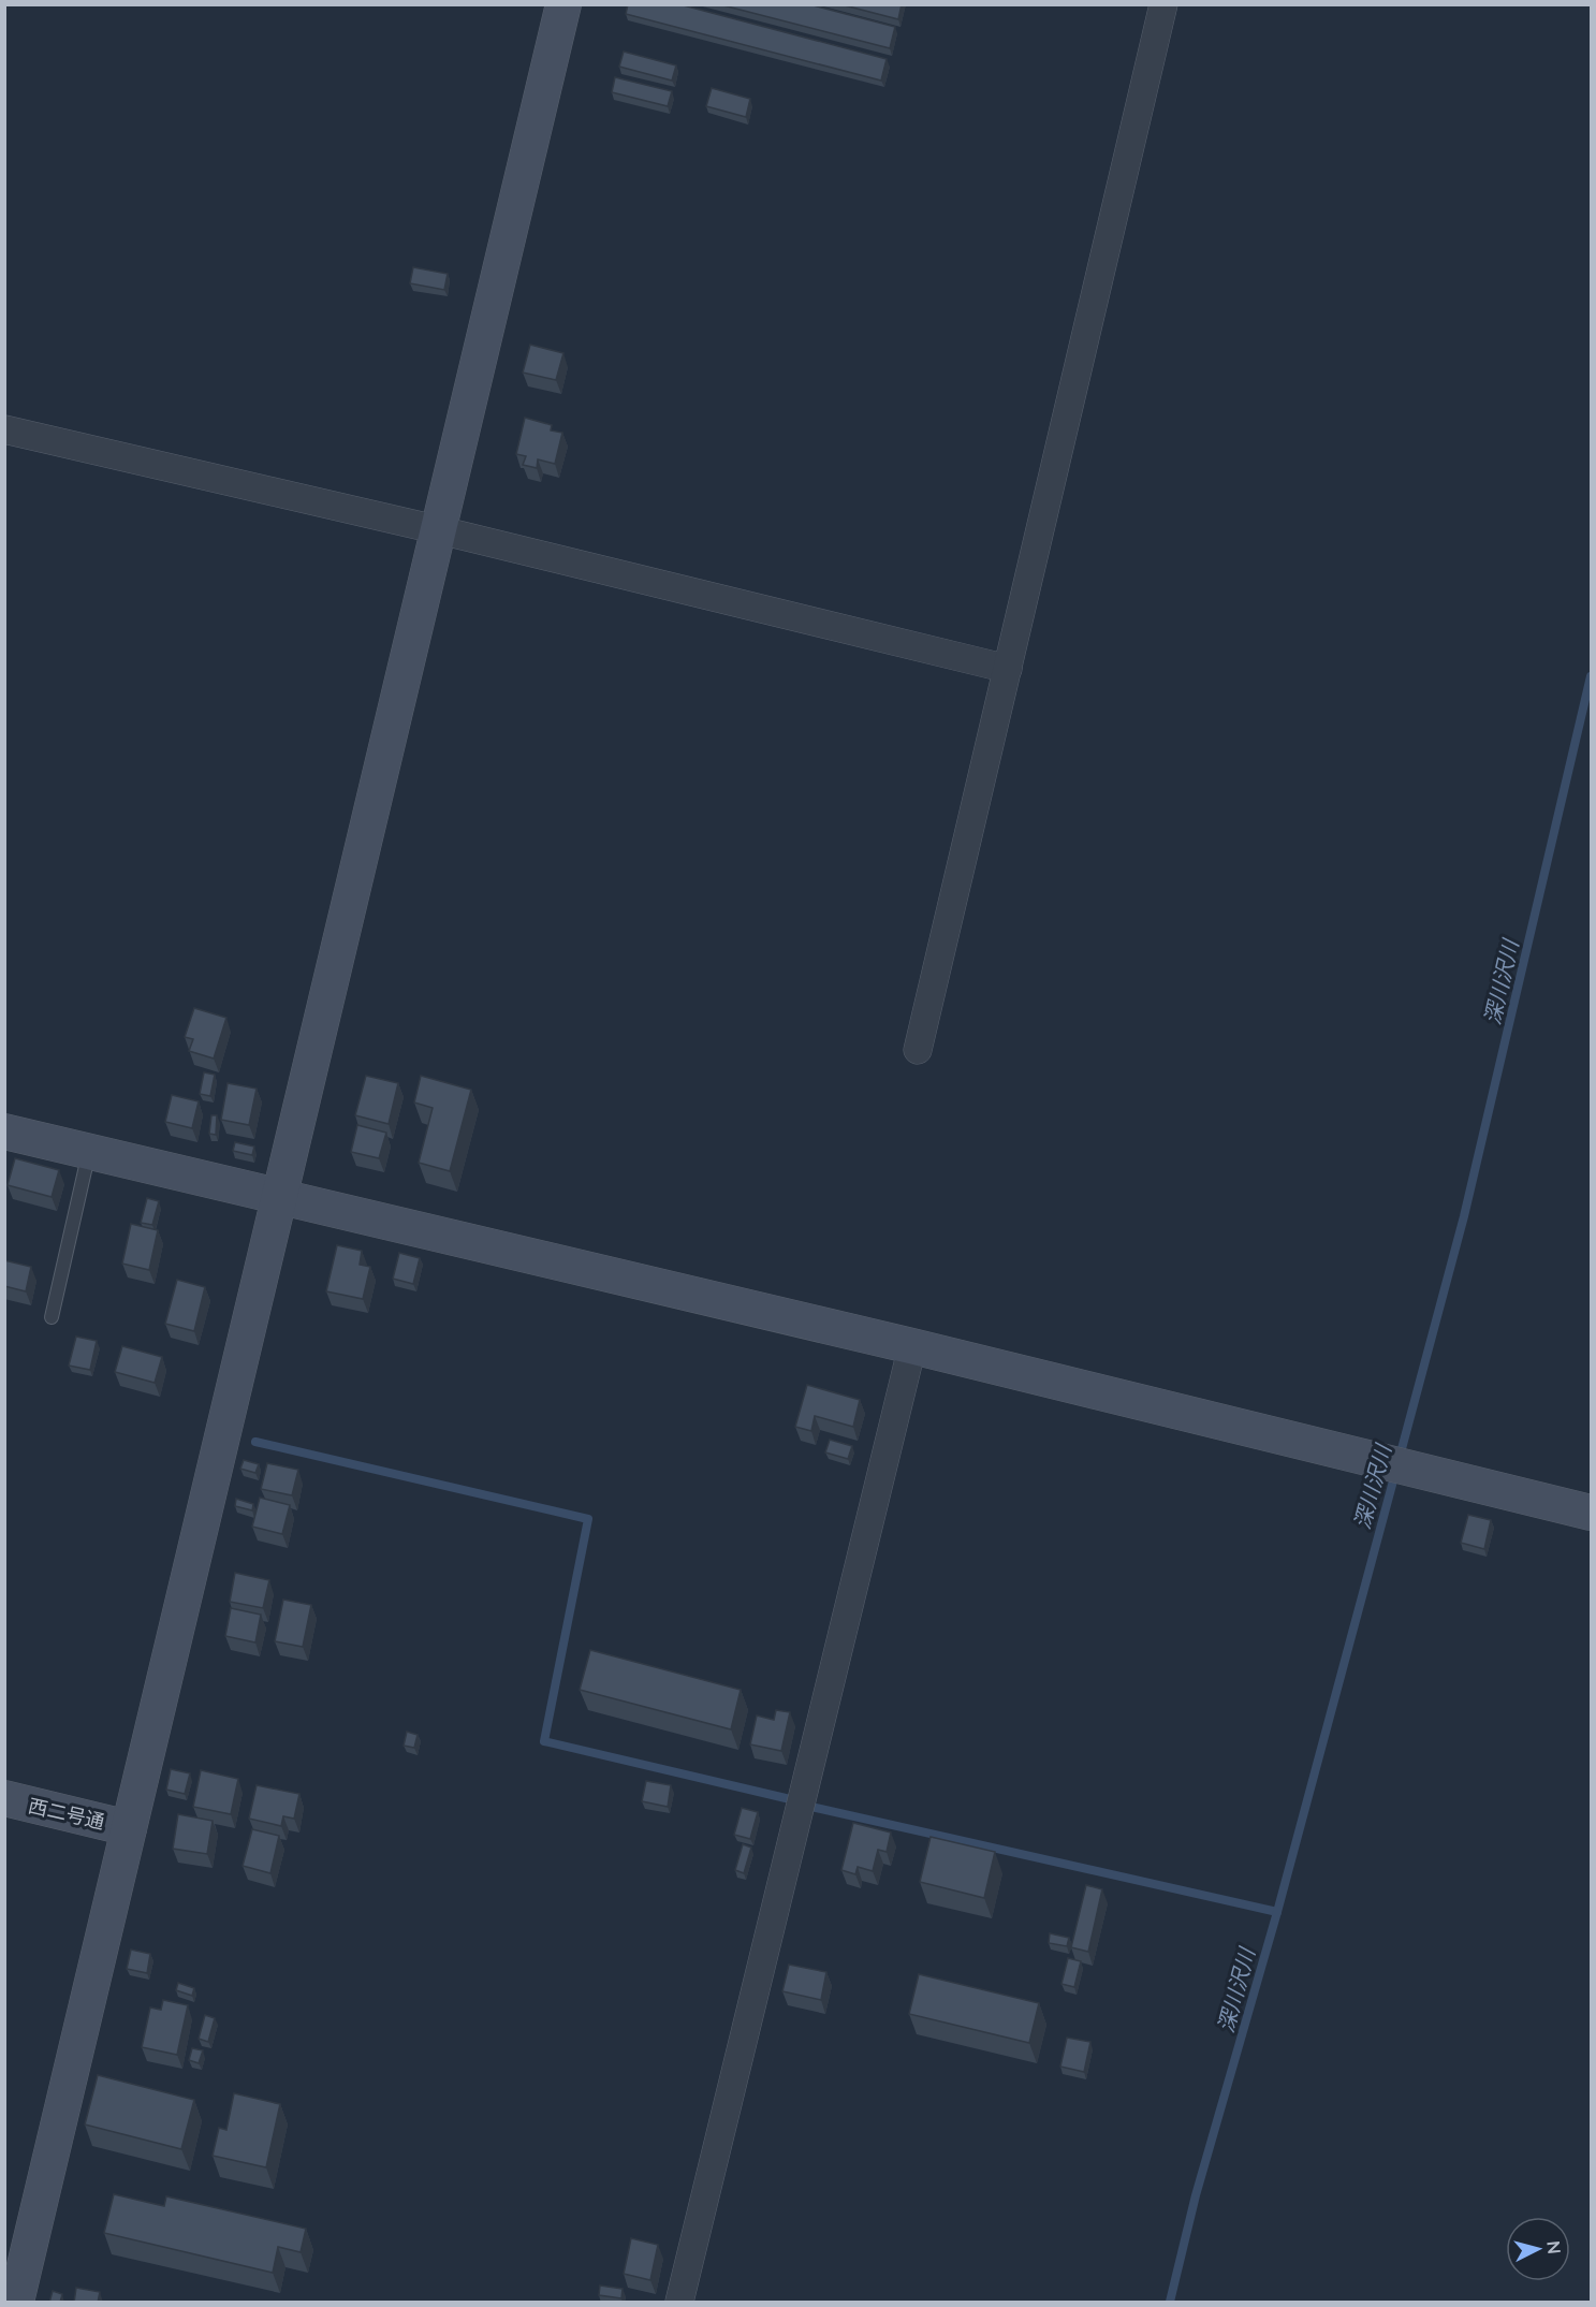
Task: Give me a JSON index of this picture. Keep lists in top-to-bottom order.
{
  "streets": {
    "street": ["西二号通"]
  },
  "water": ["深川沢川"],
  "north": "right"
}
